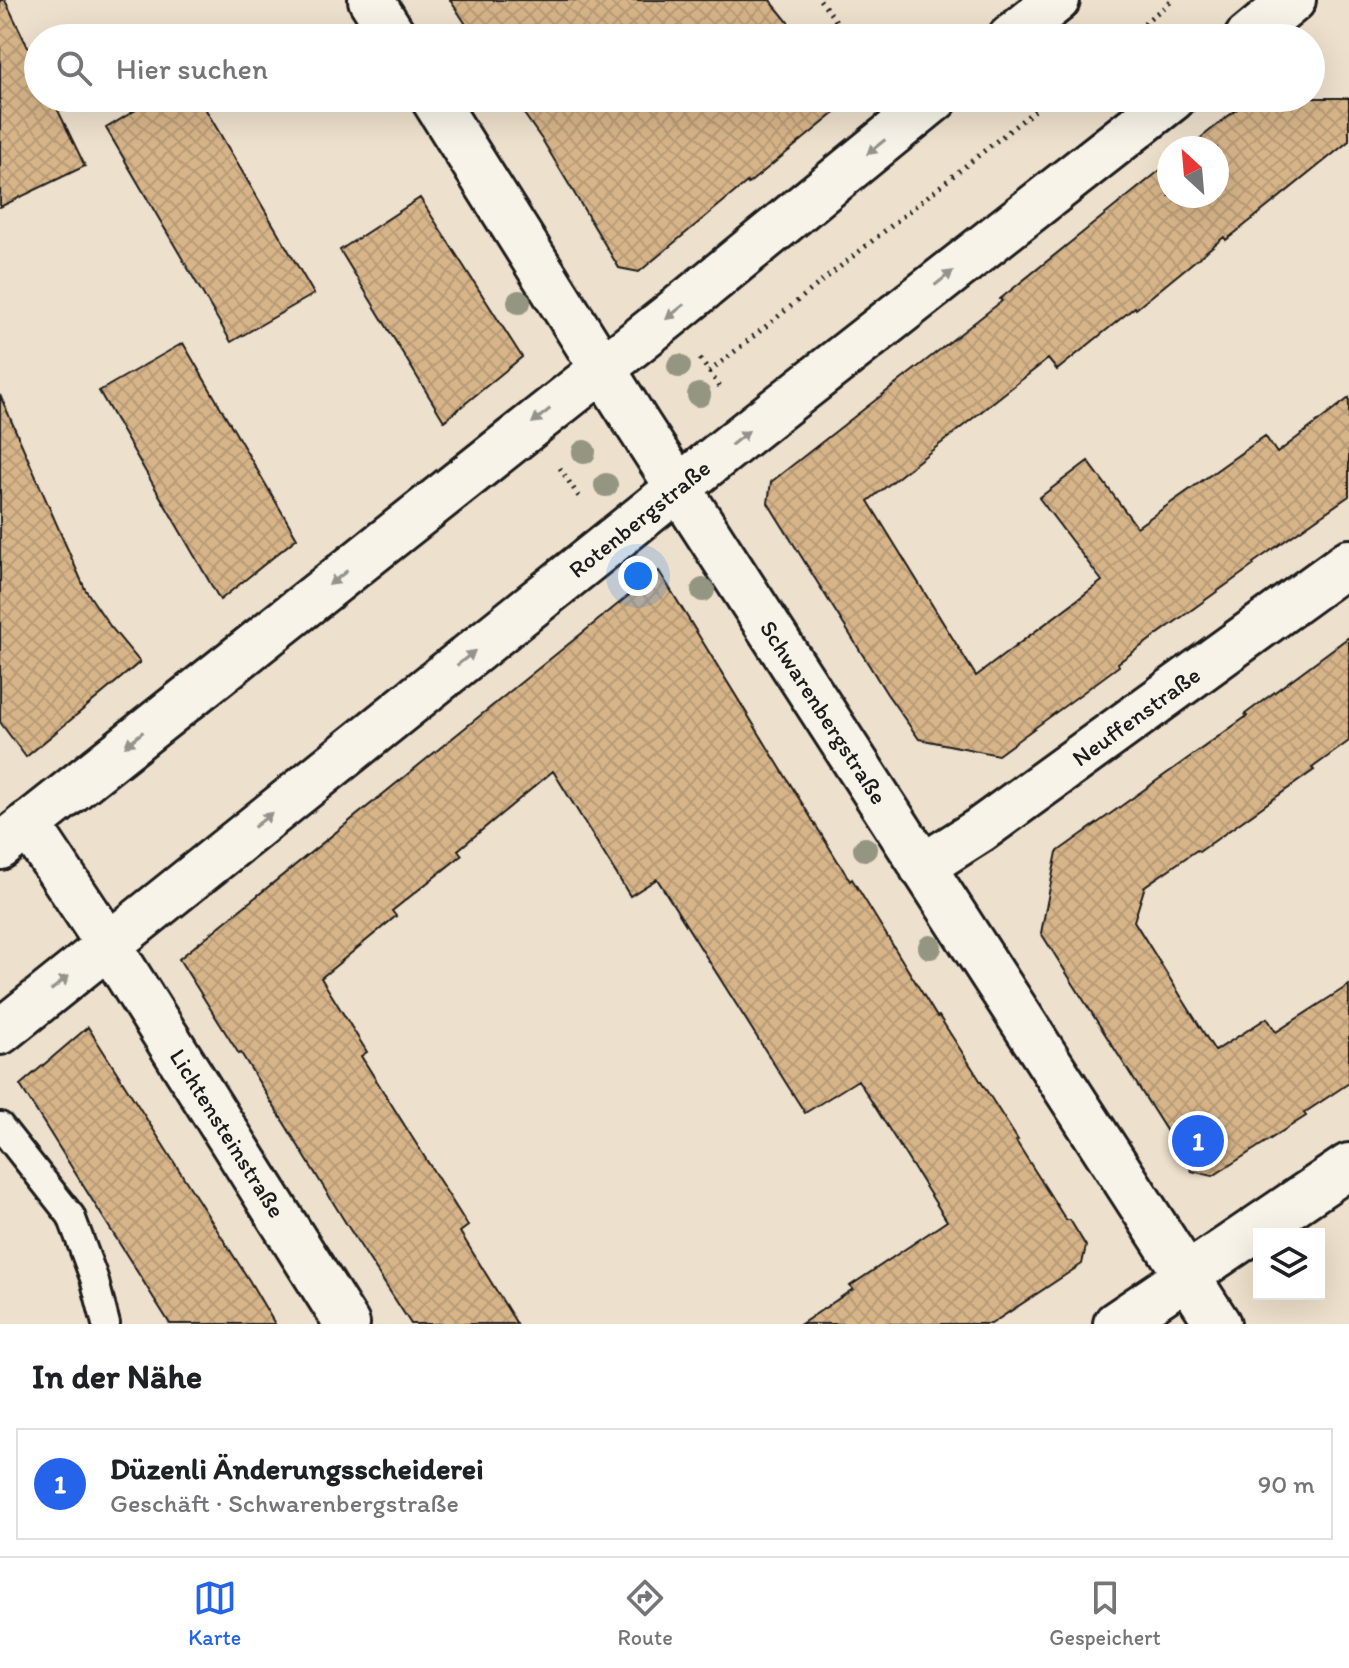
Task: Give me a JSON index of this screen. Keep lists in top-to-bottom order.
{
  "streets": {
    "street": [
      "Rotenbergstraße",
      "Schwarenbergstraße",
      "Neuffenstraße",
      "Lichtensteinstraße"
    ]
  },
  "crossings": [
    ["Rotenbergstraße", "Schwarenbergstraße"],
    ["Rotenbergstraße", "Lichtensteinstraße"],
    ["Schwarenbergstraße", "Neuffenstraße"]
  ],
  "north": "top left",
  "page": {
    "search": "Hier suchen",
    "pins": "1",
    "heading": "In der Nähe",
    "list": [
      {
        "mark": "1",
        "name": "Düzenli Änderungsscheiderei",
        "note": "Geschäft · Schwarenbergstraße",
        "value": "90 m"
      }
    ],
    "nav": ["Karte", "Route", "Gespeichert"]
  }
}
